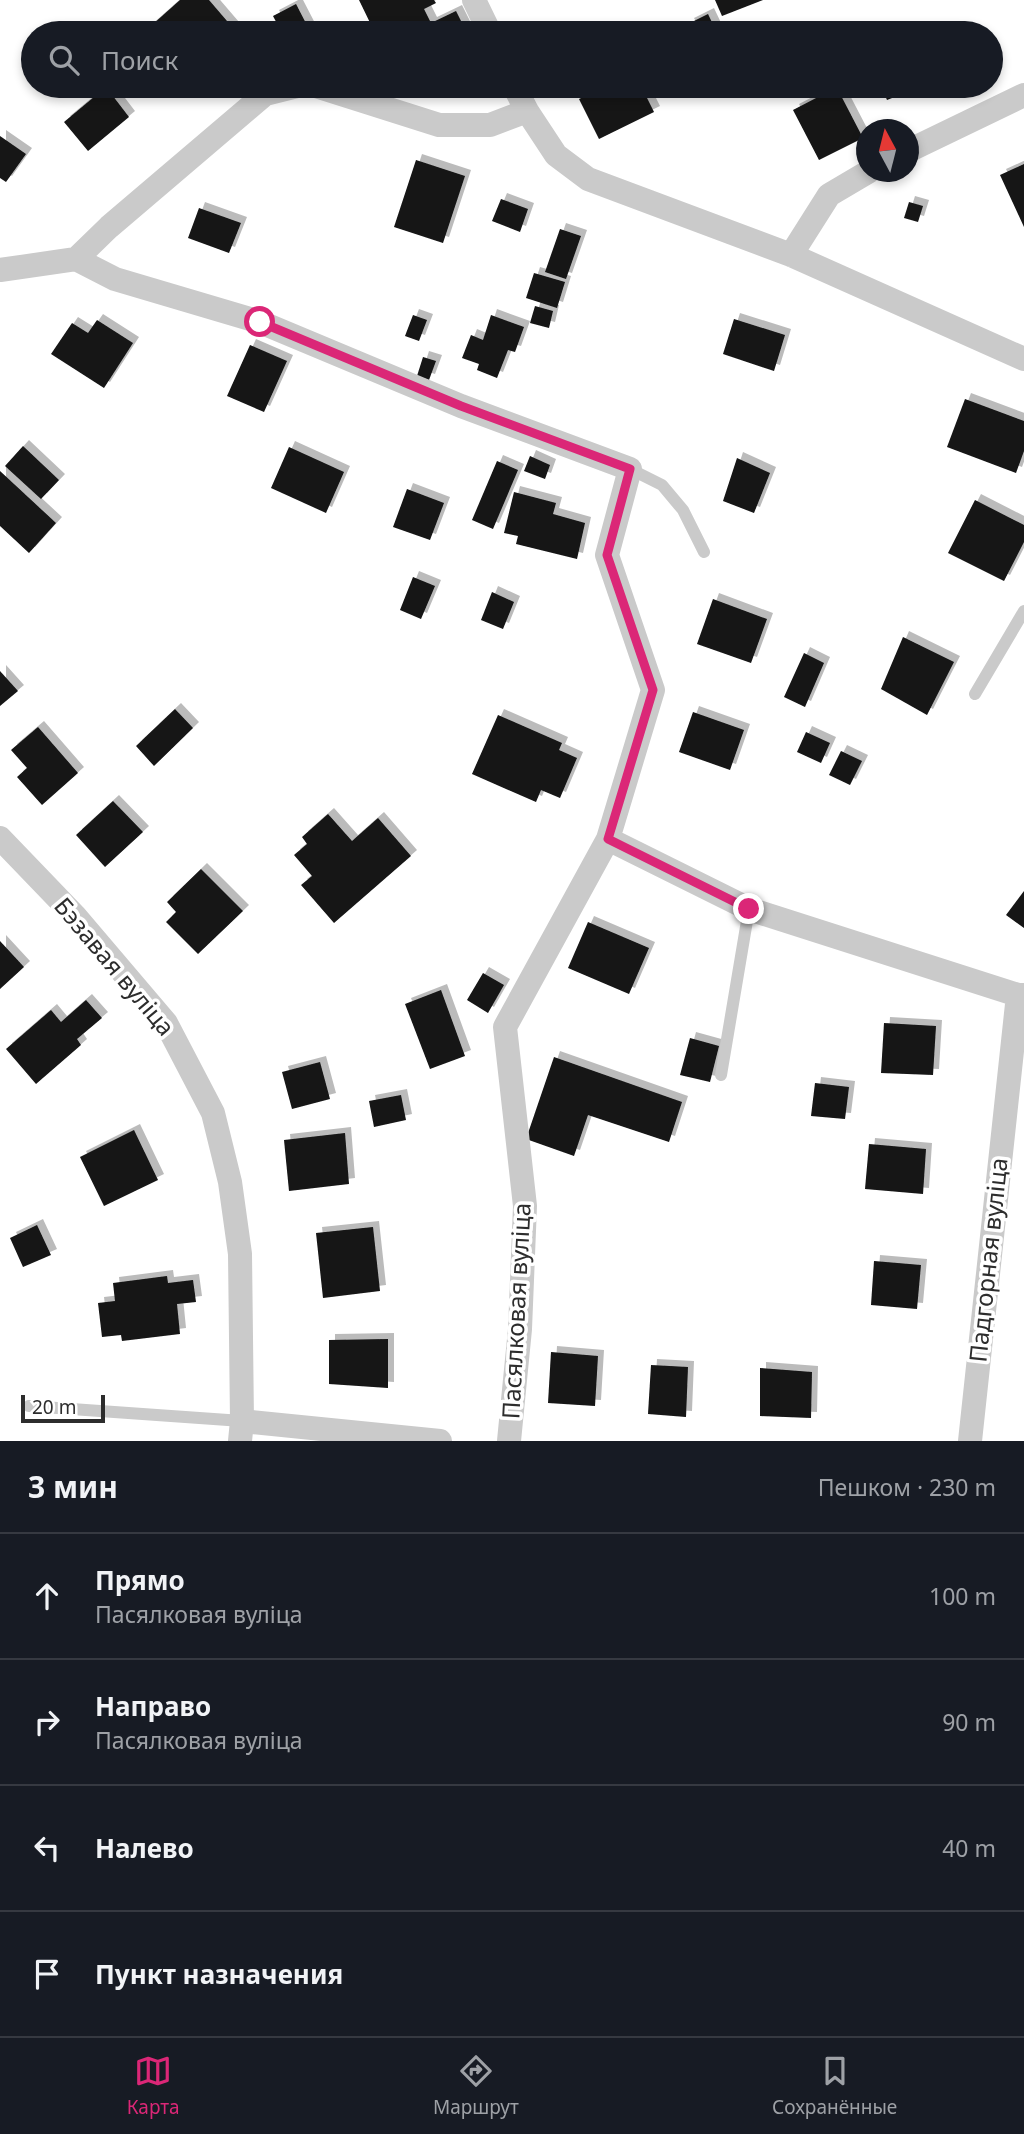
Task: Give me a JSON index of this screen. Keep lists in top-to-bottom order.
{
  "streets": {
    "street": ["Бэзавая вуліца", "Падгорная вуліца", "Пасялковая вуліца"]
  },
  "scale_bar": "20 m",
  "north": "top",
  "page": {
    "search": "Поиск",
    "scale": "20 m",
    "heading": ["3 мин", "Пешком · 230 m"],
    "list": [
      ["Прямо", "Пасялковая вуліца", "100 m"],
      ["Направо", "Пасялковая вуліца", "90 m"],
      ["Налево", "40 m"],
      "Пункт назначения"
    ],
    "nav": ["Карта", "Маршрут", "Сохранённые"]
  }
}
